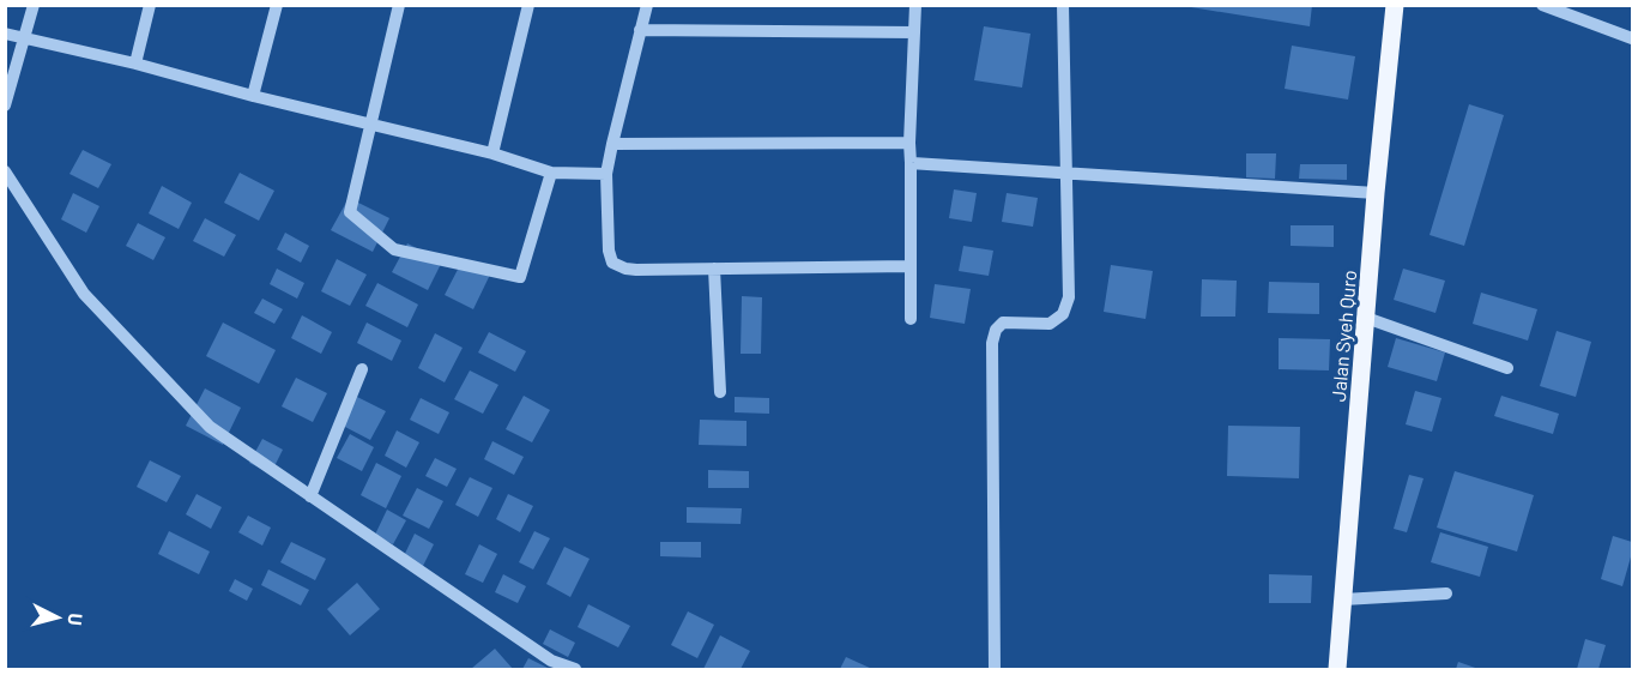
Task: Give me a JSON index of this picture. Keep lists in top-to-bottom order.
{
  "streets": {
    "main road": ["Jalan Syeh Quro"]
  },
  "north": "right"
}
